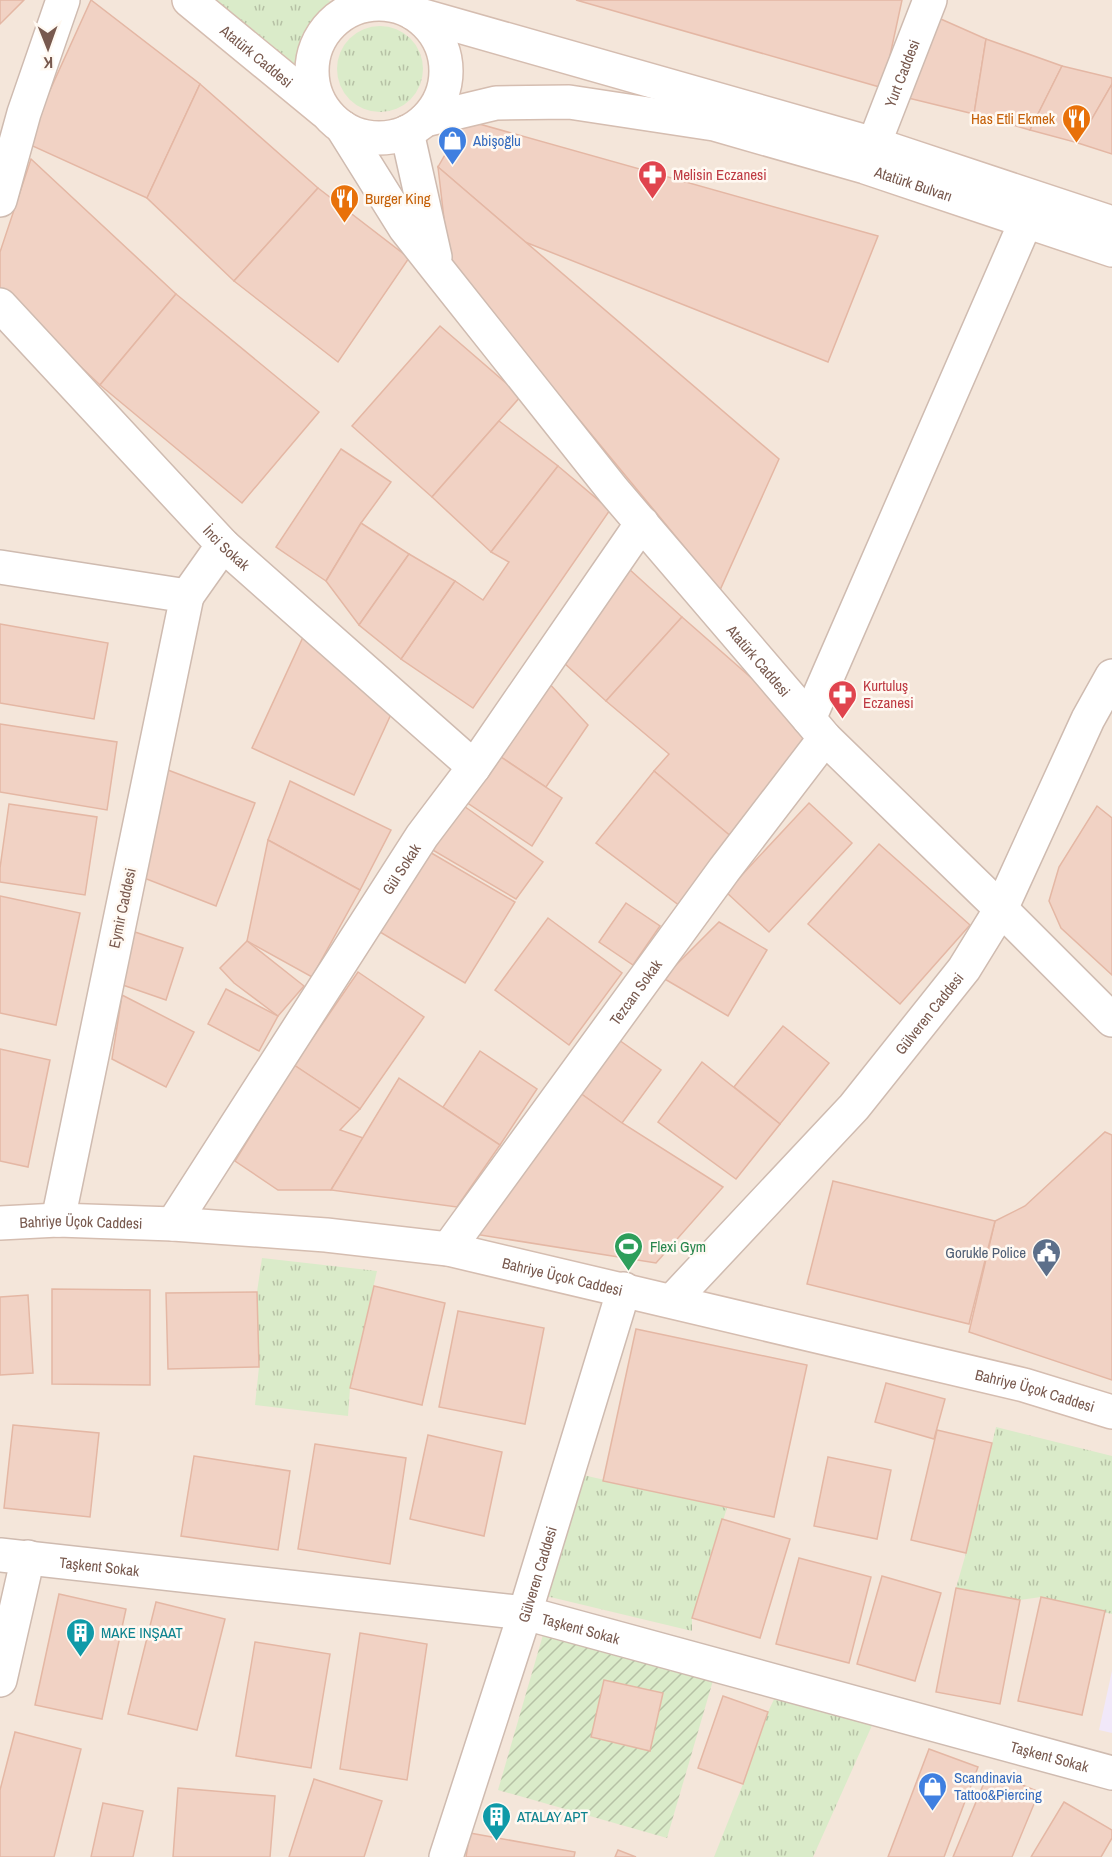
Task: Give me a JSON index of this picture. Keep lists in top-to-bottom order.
{
  "streets": {
    "street": [
      "Atatürk Caddesi",
      "Yurt Caddesi",
      "Atatürk Bulvarı",
      "İnci Sokak",
      "Gül Sokak",
      "Eymir Caddesi",
      "Tezcan Sokak",
      "Gülveren Caddesi",
      "Bahriye Üçok Caddesi",
      "Taşkent Sokak"
    ]
  },
  "crossings": [
    ["Atatürk Caddesi", "Atatürk Bulvarı"],
    ["Atatürk Caddesi", "Gül Sokak"],
    ["Atatürk Caddesi", "Tezcan Sokak"],
    ["Atatürk Caddesi", "Gülveren Caddesi"],
    ["Atatürk Bulvarı", "Tezcan Sokak"],
    ["İnci Sokak", "Gül Sokak"],
    ["İnci Sokak", "Eymir Caddesi"],
    ["Gül Sokak", "Bahriye Üçok Caddesi"],
    ["Eymir Caddesi", "Bahriye Üçok Caddesi"],
    ["Tezcan Sokak", "Bahriye Üçok Caddesi"],
    ["Gülveren Caddesi", "Bahriye Üçok Caddesi"],
    ["Gülveren Caddesi", "Taşkent Sokak"]
  ],
  "places": {
    "restaurant": ["Has Etli Ekmek", "Burger King"],
    "shop": ["Abişoğlu", "Scandinavia Tattoo&Piercing"],
    "pharmacy": ["Melisin Eczanesi", "Kurtuluş Eczanesi"],
    "sports": ["Flexi Gym"],
    "public building": ["Gorukle Police"],
    "building": ["MAKE INŞAAT", "ATALAY APT"]
  },
  "north": "bottom"
}
